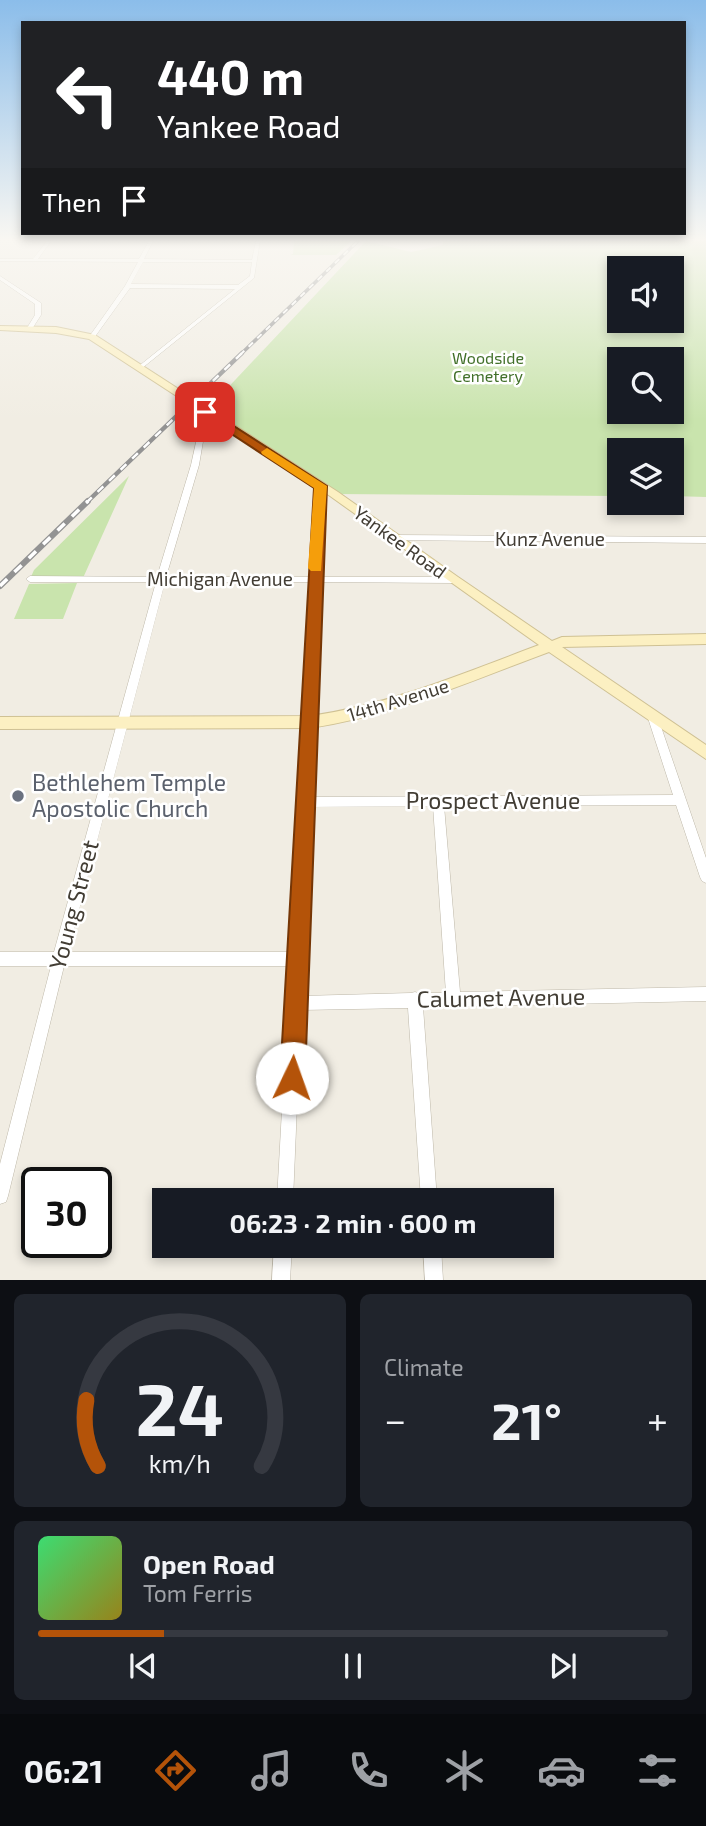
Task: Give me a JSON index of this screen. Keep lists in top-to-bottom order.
{
  "streets": {
    "street": [
      "Kunz Avenue",
      "Yankee Road",
      "Michigan Avenue",
      "14th Avenue",
      "Prospect Avenue",
      "Young Street",
      "Calumet Avenue"
    ]
  },
  "crossings": [
    ["Kunz Avenue", "Yankee Road"],
    ["Yankee Road", "Michigan Avenue"],
    ["Yankee Road", "14th Avenue"],
    ["Yankee Road", "Young Street"],
    ["Michigan Avenue", "Young Street"],
    ["14th Avenue", "Young Street"]
  ],
  "parks": ["Woodside Cemetery"],
  "places": ["Bethlehem Temple Apostolic Church"],
  "page": {
    "turn": ["440 m", "Yankee Road"],
    "then": "Then",
    "limit": "30",
    "trip": "06:23 · 2 min · 600 m",
    "tile": "Climate",
    "heat": ["−", "21°", "+"],
    "song": ["Open Road", "Tom Ferris"],
    "tabs": "06:21",
    "gauge": ["24", "km/h"]
  }
}
